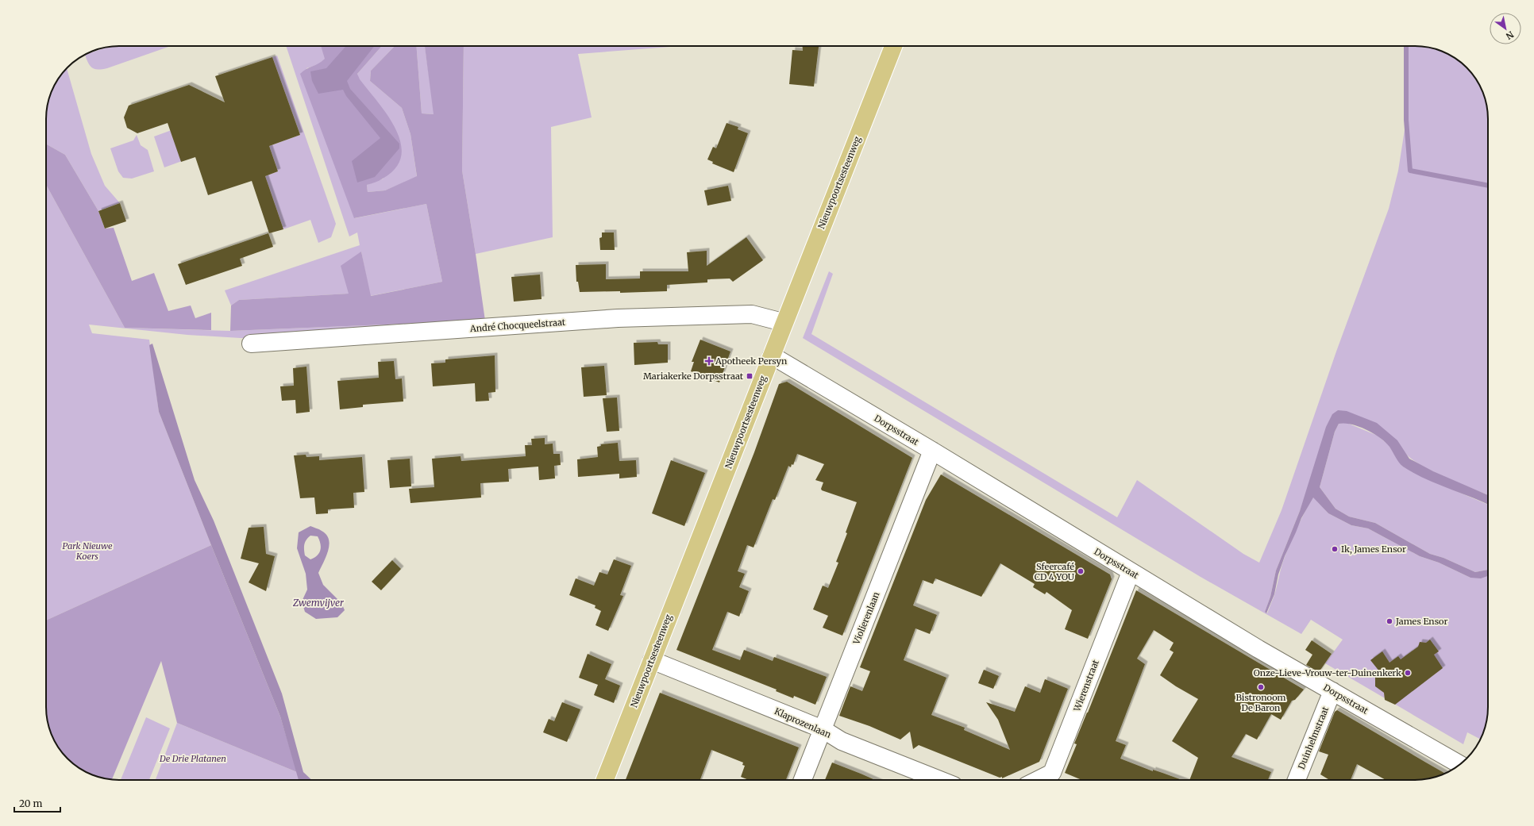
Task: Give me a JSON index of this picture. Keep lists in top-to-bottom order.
{
  "streets": {
    "main road": ["Nieuwpoortsesteenweg"],
    "street": [
      "André Chocqueelstraat",
      "Dorpsstraat",
      "Violierenlaan",
      "Wierenstraat",
      "Klaprozenlaan",
      "Duinhelmstraat"
    ]
  },
  "crossings": [
    ["Nieuwpoortsesteenweg", "André Chocqueelstraat"],
    ["Nieuwpoortsesteenweg", "Dorpsstraat"],
    ["Nieuwpoortsesteenweg", "Klaprozenlaan"],
    ["Dorpsstraat", "Violierenlaan"],
    ["Dorpsstraat", "Wierenstraat"],
    ["Dorpsstraat", "Duinhelmstraat"],
    ["Violierenlaan", "Klaprozenlaan"]
  ],
  "water": ["Zwemvijver"],
  "parks": ["Park Nieuwe Koers", "De Drie Platanen"],
  "places": {
    "health": ["Apotheek Persyn"],
    "transit": ["Mariakerke Dorpsstraat"],
    "other": [
      "Ik, James Ensor",
      "Sfeercafé CD 4 YOU",
      "James Ensor",
      "Onze-Lieve-Vrouw-ter-Duinenkerk",
      "Bistronoom De Baron"
    ]
  },
  "scale_bar": "20 m",
  "north": "bottom right"
}
